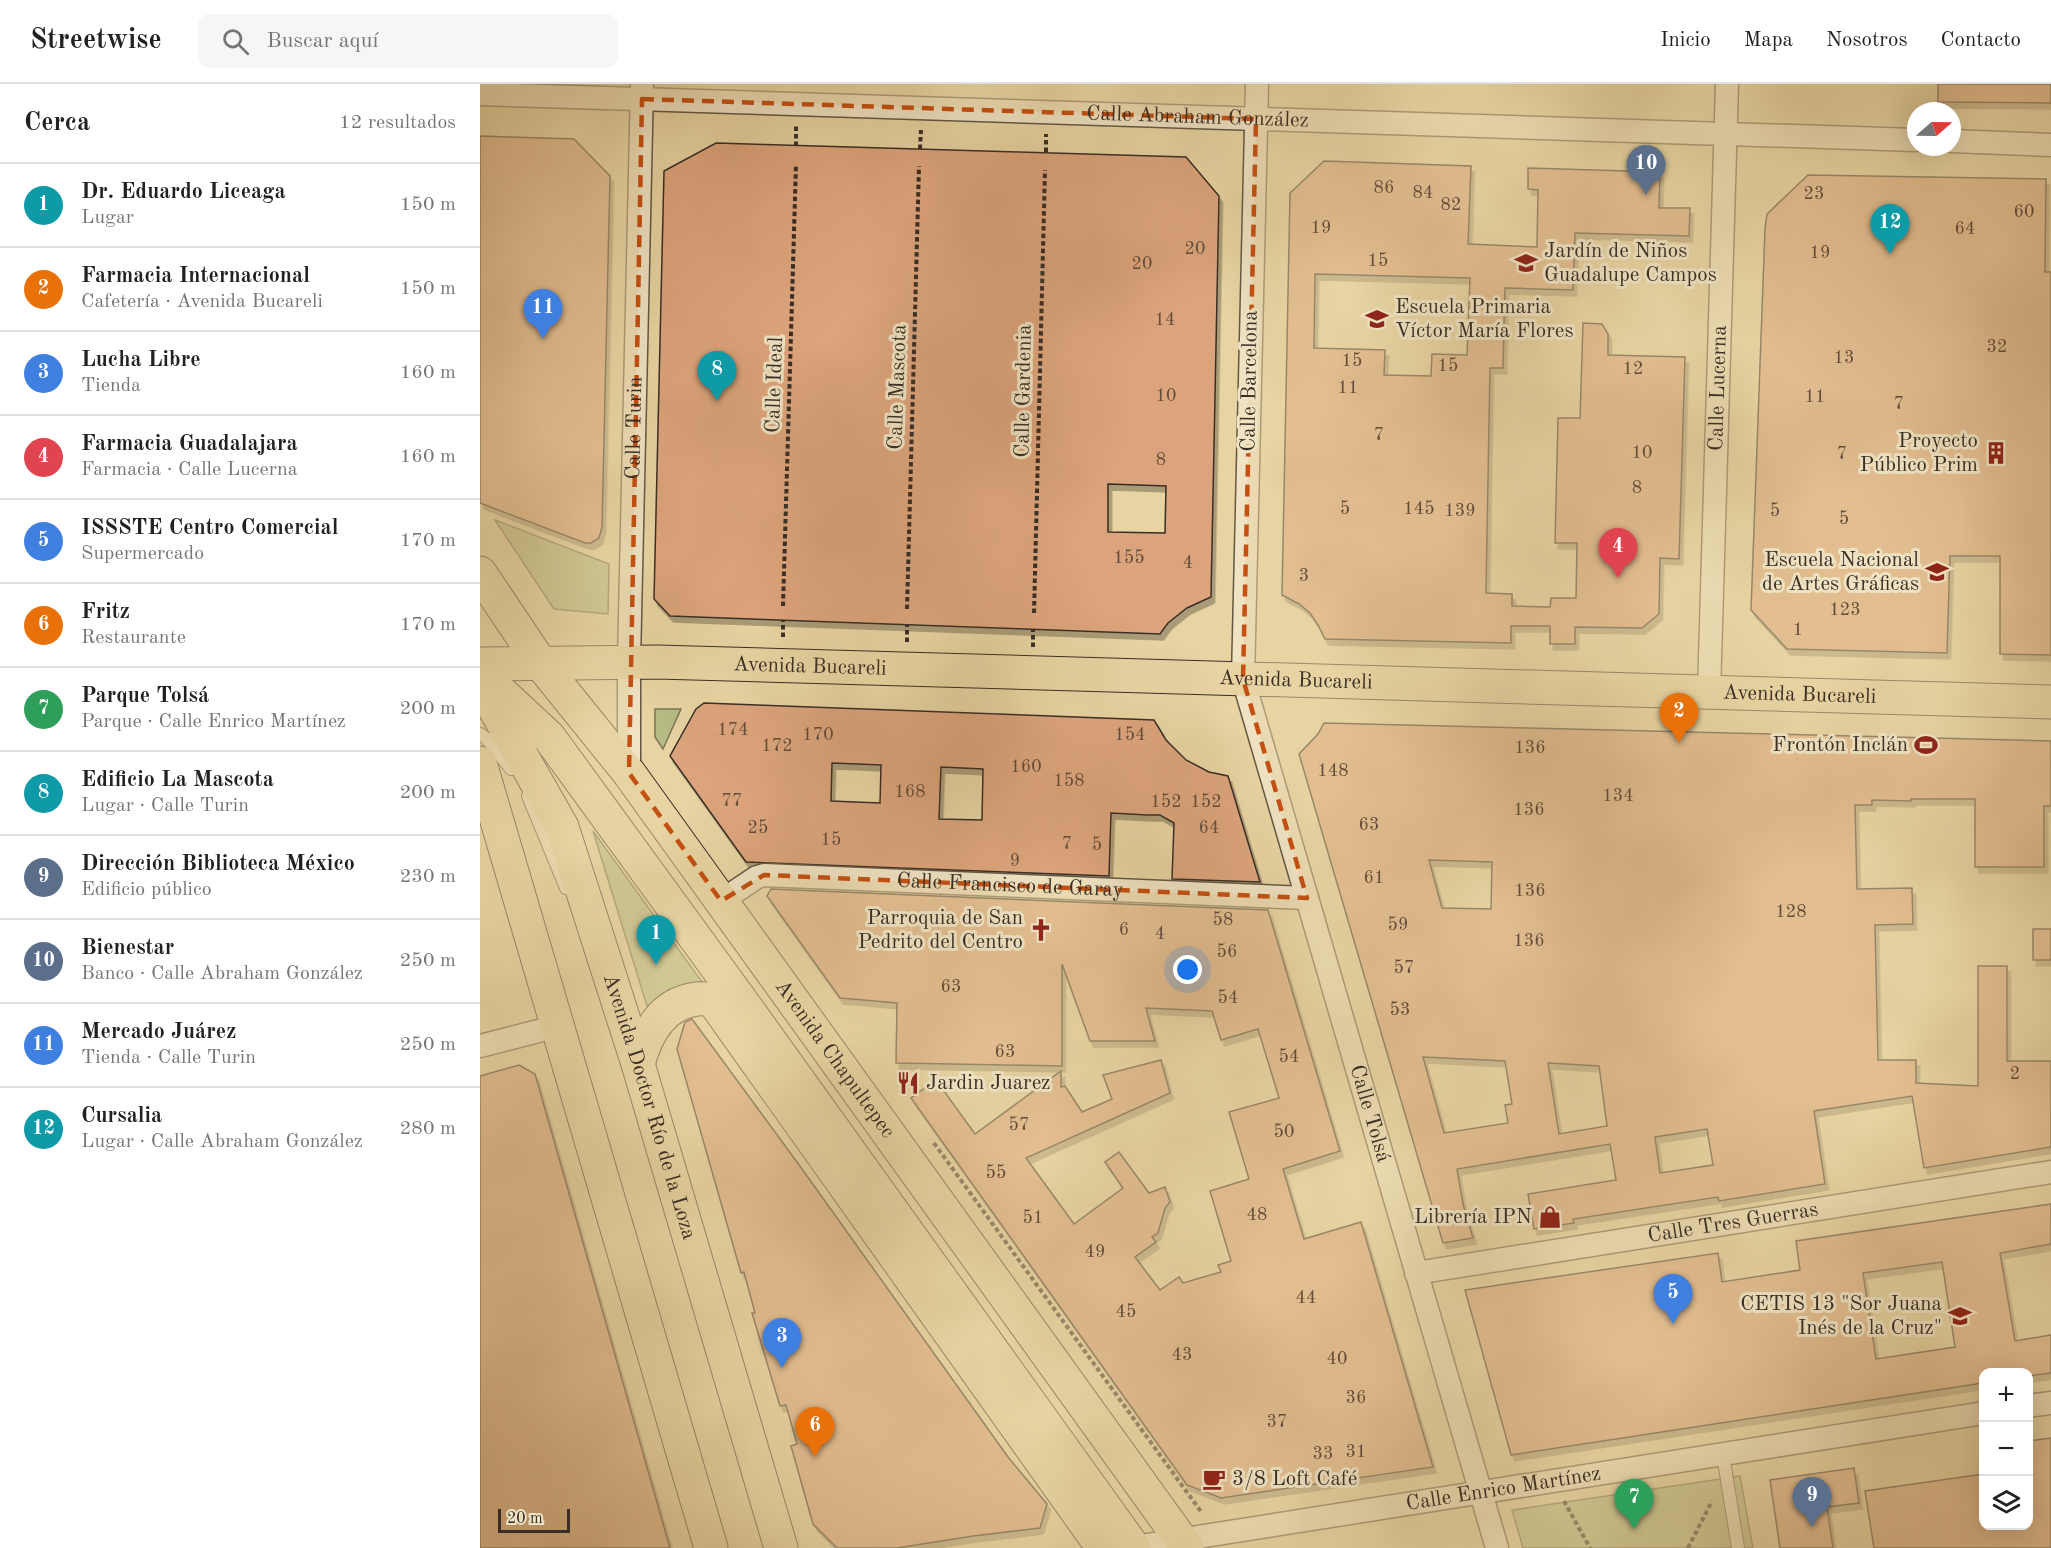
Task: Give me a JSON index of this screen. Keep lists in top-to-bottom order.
{
  "streets": {
    "main road": ["Avenida Bucareli", "Avenida Chapultepec", "Avenida Doctor Río de la Loza"],
    "street": [
      "Calle Abraham González",
      "Calle Barcelona",
      "Calle Lucerna",
      "Calle Turin",
      "Calle Francisco de Garay",
      "Calle Tolsá",
      "Calle Tres Guerras",
      "Calle Enrico Martínez"
    ],
    "path": ["Calle Ideal", "Calle Mascota", "Calle Gardenia"]
  },
  "crossings": [
    ["Calle Abraham González", "Calle Barcelona"],
    ["Calle Abraham González", "Calle Lucerna"],
    ["Calle Abraham González", "Calle Turin"],
    ["Calle Barcelona", "Avenida Bucareli"],
    ["Calle Barcelona", "Calle Tolsá"],
    ["Calle Lucerna", "Avenida Bucareli"],
    ["Calle Turin", "Avenida Bucareli"],
    ["Calle Turin", "Avenida Chapultepec"],
    ["Avenida Bucareli", "Avenida Chapultepec"],
    ["Avenida Bucareli", "Calle Tolsá"],
    ["Calle Francisco de Garay", "Avenida Chapultepec"],
    ["Calle Francisco de Garay", "Calle Tolsá"],
    ["Avenida Chapultepec", "Calle Enrico Martínez"],
    ["Calle Tolsá", "Calle Tres Guerras"],
    ["Calle Tolsá", "Calle Enrico Martínez"]
  ],
  "places": {
    "school or university": [
      "Jardín de Niños Guadalupe Campos",
      "Escuela Primaria Víctor María Flores",
      "Escuela Nacional de Artes Gráficas",
      "CETIS 13 \"Sor Juana Inés de la Cruz\""
    ],
    "building": ["Proyecto Público Prim"],
    "sports": ["Frontón Inclán"],
    "church": ["Parroquia de San Pedrito del Centro"],
    "restaurant": ["Jardin Juarez"],
    "shop": ["Librería IPN"],
    "cafe": ["3/8 Loft Café"]
  },
  "house_numbers": [
    "86",
    "84",
    "23",
    "82",
    "60",
    "19",
    "64",
    "20",
    "19",
    "15",
    "20",
    "14",
    "32",
    "13",
    "15",
    "15",
    "12",
    "11",
    "10",
    "11",
    "7",
    "7",
    "10",
    "7",
    "8",
    "8",
    "5",
    "145",
    "139",
    "5",
    "5",
    "155",
    "4",
    "3",
    "123",
    "1",
    "174",
    "170",
    "154",
    "172",
    "136",
    "160",
    "148",
    "158",
    "168",
    "134",
    "77",
    "152",
    "152",
    "136",
    "63",
    "25",
    "64",
    "15",
    "7",
    "5",
    "9",
    "61",
    "136",
    "128",
    "58",
    "59",
    "6",
    "4",
    "136",
    "56",
    "57",
    "63",
    "54",
    "53",
    "63",
    "54",
    "2",
    "57",
    "50",
    "55",
    "48",
    "51",
    "49",
    "44",
    "45",
    "43",
    "40",
    "36",
    "37",
    "31",
    "33"
  ],
  "scale_bar": "20 m",
  "north": "right",
  "page": {
    "header": "Streetwise",
    "search": "Buscar aquí",
    "nav": [
      "Inicio",
      "Mapa",
      "Nosotros",
      "Contacto"
    ],
    "heading": ["Cerca", "12 resultados"],
    "pins": [
      "10",
      "12",
      "11",
      "8",
      "4",
      "2",
      "1",
      "5",
      "3",
      "6",
      "9",
      "7"
    ],
    "list": [
      {
        "mark": "1",
        "name": "Dr. Eduardo Liceaga",
        "note": "Lugar",
        "value": "150 m"
      },
      {
        "mark": "2",
        "name": "Farmacia Internacional",
        "note": "Cafetería · Avenida Bucareli",
        "value": "150 m"
      },
      {
        "mark": "3",
        "name": "Lucha Libre",
        "note": "Tienda",
        "value": "160 m"
      },
      {
        "mark": "4",
        "name": "Farmacia Guadalajara",
        "note": "Farmacia · Calle Lucerna",
        "value": "160 m"
      },
      {
        "mark": "5",
        "name": "ISSSTE Centro Comercial",
        "note": "Supermercado",
        "value": "170 m"
      },
      {
        "mark": "6",
        "name": "Fritz",
        "note": "Restaurante",
        "value": "170 m"
      },
      {
        "mark": "7",
        "name": "Parque Tolsá",
        "note": "Parque · Calle Enrico Martínez",
        "value": "200 m"
      },
      {
        "mark": "8",
        "name": "Edificio La Mascota",
        "note": "Lugar · Calle Turin",
        "value": "200 m"
      },
      {
        "mark": "9",
        "name": "Dirección Biblioteca México",
        "note": "Edificio público",
        "value": "230 m"
      },
      {
        "mark": "10",
        "name": "Bienestar",
        "note": "Banco · Calle Abraham González",
        "value": "250 m"
      },
      {
        "mark": "11",
        "name": "Mercado Juárez",
        "note": "Tienda · Calle Turin",
        "value": "250 m"
      },
      {
        "mark": "12",
        "name": "Cursalia",
        "note": "Lugar · Calle Abraham González",
        "value": "280 m"
      }
    ],
    "map_buttons": ["+", "−"],
    "scale": "20 m"
  }
}
